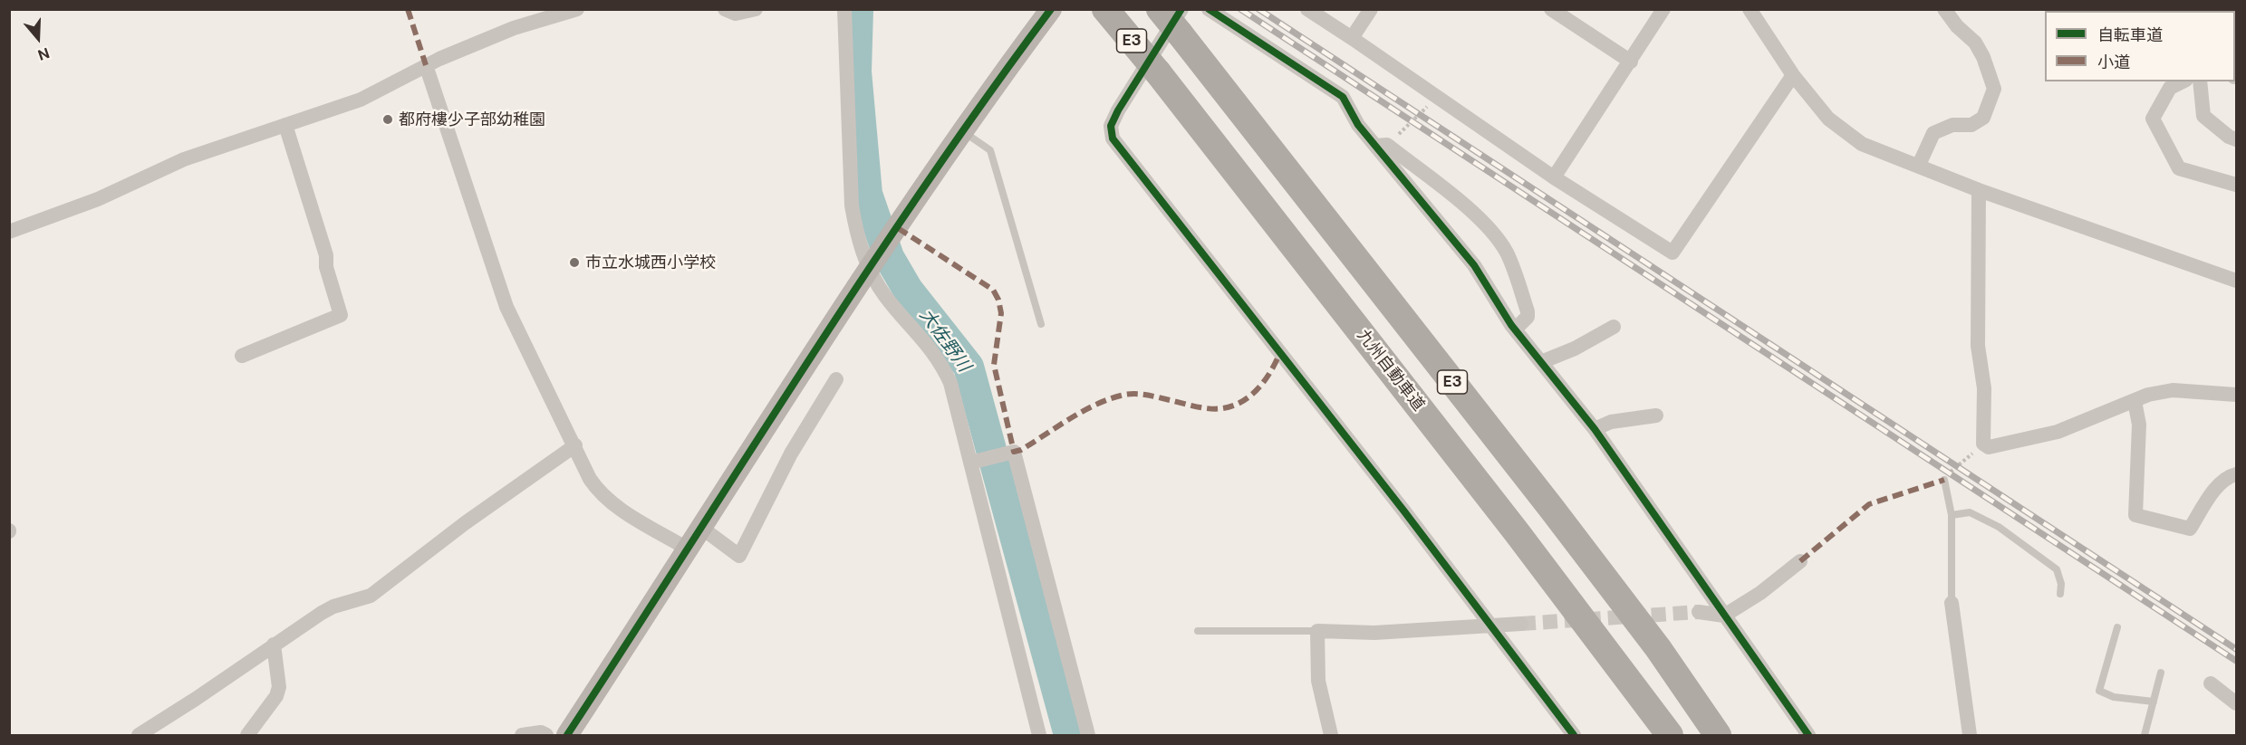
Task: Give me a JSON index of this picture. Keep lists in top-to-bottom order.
{
  "streets": {
    "highway": ["E3", "九州自動車道"]
  },
  "water": ["大佐野川"],
  "places": ["都府樓少子部幼稚園", "市立水城西小学校"],
  "legend": ["自転車道", "小道"],
  "north": "bottom"
}
